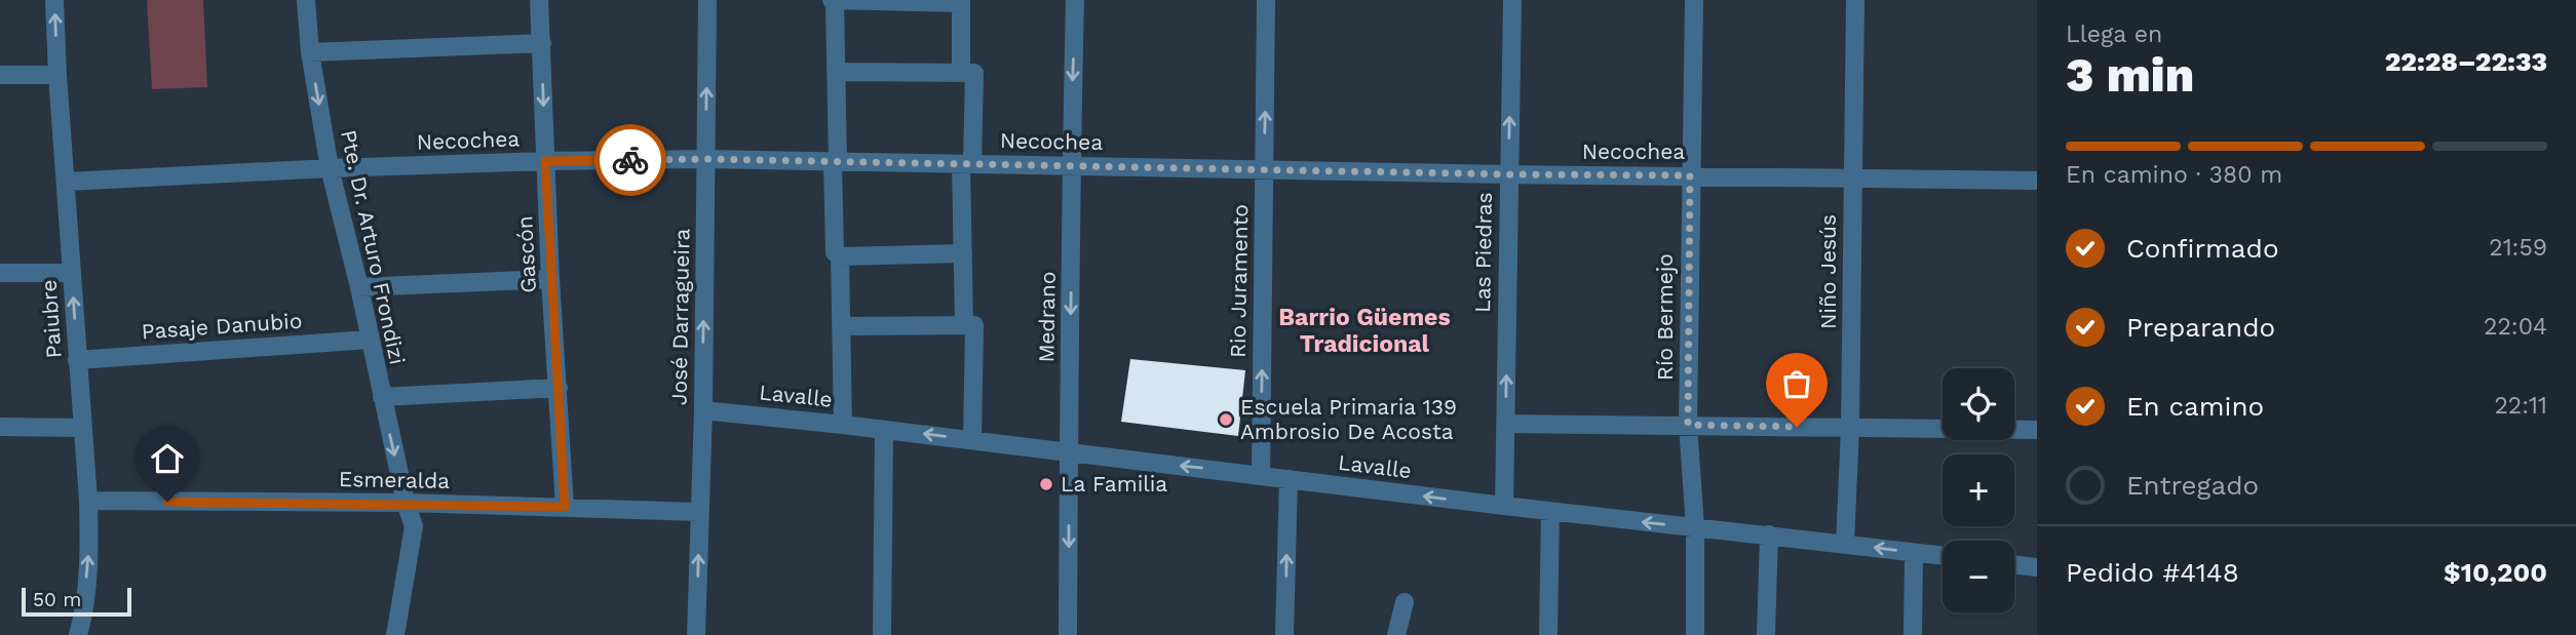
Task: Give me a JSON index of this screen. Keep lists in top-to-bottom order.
{
  "streets": {
    "street": [
      "Necochea",
      "Pte. Dr. Arturo Frondizi",
      "Las Piedras",
      "Gascón",
      "Niño Jesús",
      "Rio Juramento",
      "José Darragueira",
      "Medrano",
      "Río Bermejo",
      "Paiubre",
      "Pasaje Danubio",
      "Lavalle",
      "Esmeralda"
    ]
  },
  "crossings": [
    ["Necochea", "Pte. Dr. Arturo Frondizi"],
    ["Necochea", "Las Piedras"],
    ["Necochea", "Gascón"],
    ["Necochea", "Niño Jesús"],
    ["Necochea", "Rio Juramento"],
    ["Necochea", "José Darragueira"],
    ["Necochea", "Medrano"],
    ["Necochea", "Río Bermejo"],
    ["Necochea", "Paiubre"],
    ["Pte. Dr. Arturo Frondizi", "Pasaje Danubio"],
    ["Pte. Dr. Arturo Frondizi", "Esmeralda"],
    ["Las Piedras", "Lavalle"],
    ["Gascón", "Esmeralda"],
    ["Niño Jesús", "Lavalle"],
    ["Rio Juramento", "Lavalle"],
    ["José Darragueira", "Lavalle"],
    ["José Darragueira", "Esmeralda"],
    ["Medrano", "Lavalle"],
    ["Río Bermejo", "Lavalle"],
    ["Paiubre", "Pasaje Danubio"],
    ["Paiubre", "Esmeralda"]
  ],
  "one_way": [
    "Pte. Dr. Arturo Frondizi",
    "Las Piedras",
    "Rio Juramento",
    "Paiubre"
  ],
  "districts": ["Barrio Güemes Tradicional"],
  "places": ["Escuela Primaria 139 Ambrosio De Acosta", "La Familia"],
  "scale_bar": "50 m",
  "page": {
    "heading": ["3 min", "Llega en", "22:28–22:33"],
    "panel": ["Pedido #4148", "$10,200"],
    "bar": "En camino · 380 m",
    "list": [
      ["Confirmado", "21:59"],
      ["Preparando", "22:04"],
      ["En camino", "22:11"],
      "Entregado"
    ],
    "map_buttons": ["+", "−"],
    "scale": "50 m"
  }
}
